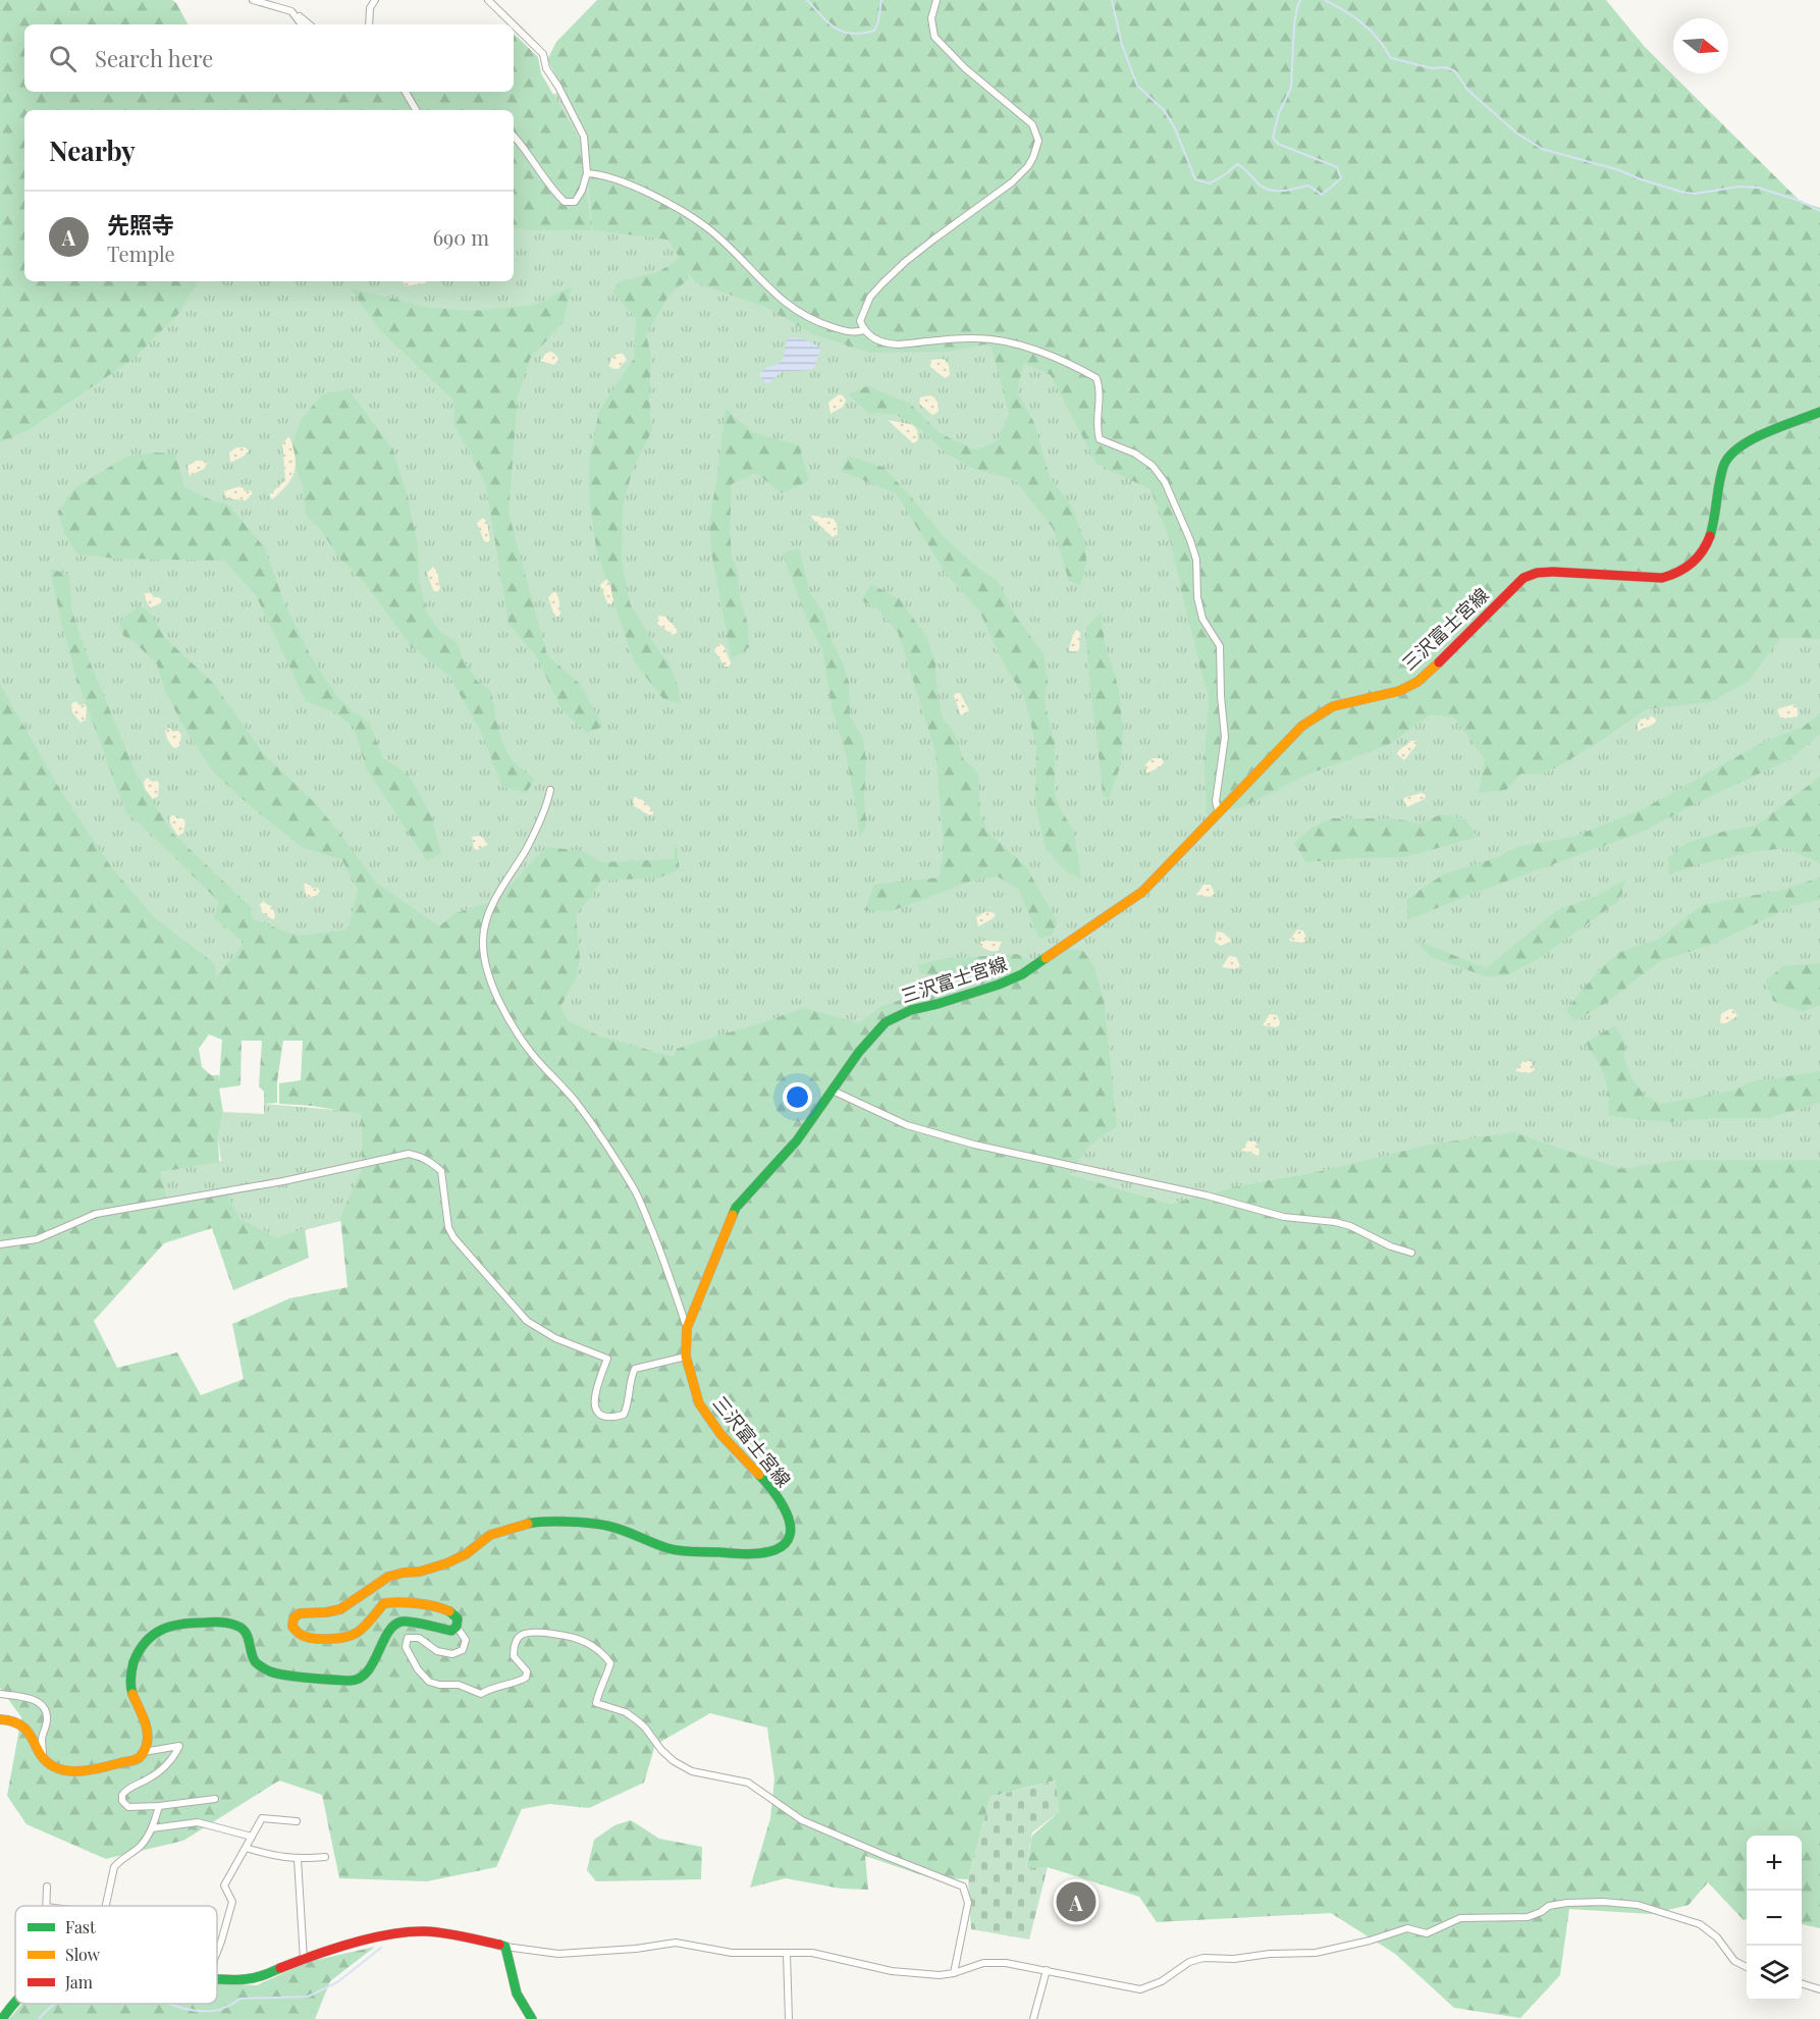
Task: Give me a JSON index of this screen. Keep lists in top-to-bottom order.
{
  "streets": {
    "main road": ["三沢富士宮線"]
  },
  "legend": ["Fast", "Slow", "Jam"],
  "north": "right",
  "page": {
    "search": "Search here",
    "heading": "Nearby",
    "list": [
      {
        "mark": "A",
        "name": "先照寺",
        "note": "Temple",
        "value": "690 m"
      }
    ],
    "map_buttons": ["+", "−"],
    "pins": "A"
  }
}
